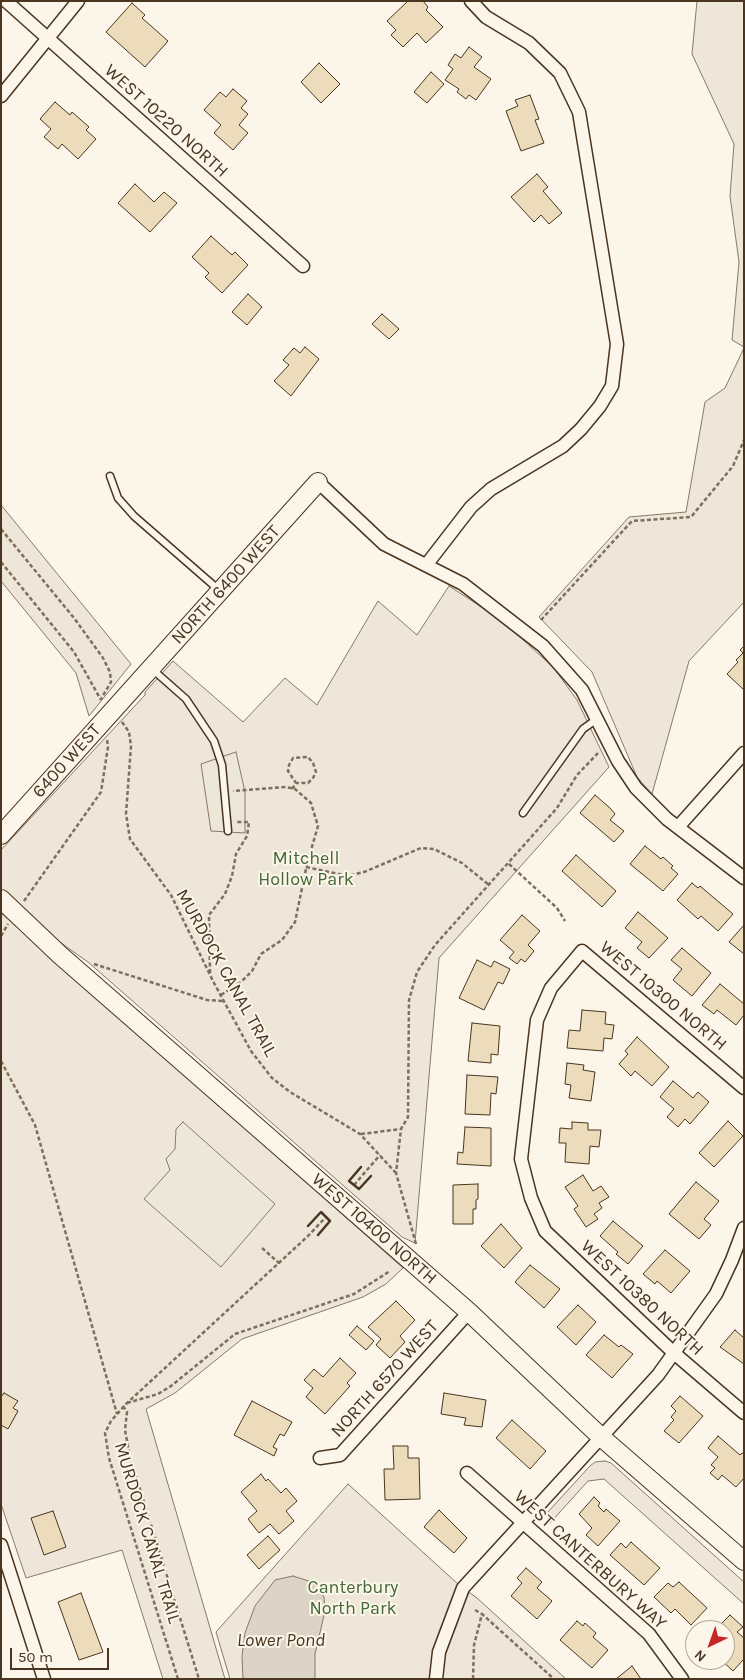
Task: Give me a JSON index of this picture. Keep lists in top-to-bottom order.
{
  "streets": {
    "street": [
      "WEST 10220 NORTH",
      "NORTH 6400 WEST",
      "6400 WEST",
      "WEST 10300 NORTH",
      "WEST 10400 NORTH",
      "WEST 10380 NORTH",
      "NORTH 6570 WEST",
      "WEST CANTERBURY WAY"
    ],
    "path": ["MURDOCK CANAL TRAIL"]
  },
  "crossings": [
    ["NORTH 6400 WEST", "6400 WEST"],
    ["6400 WEST", "MURDOCK CANAL TRAIL"],
    ["WEST 10300 NORTH", "WEST 10380 NORTH"],
    ["WEST 10400 NORTH", "NORTH 6570 WEST"]
  ],
  "water": ["Lower Pond"],
  "parks": ["Mitchell Hollow Park", "Canterbury North Park"],
  "scale_bar": "50 m",
  "north": "bottom left"
}
